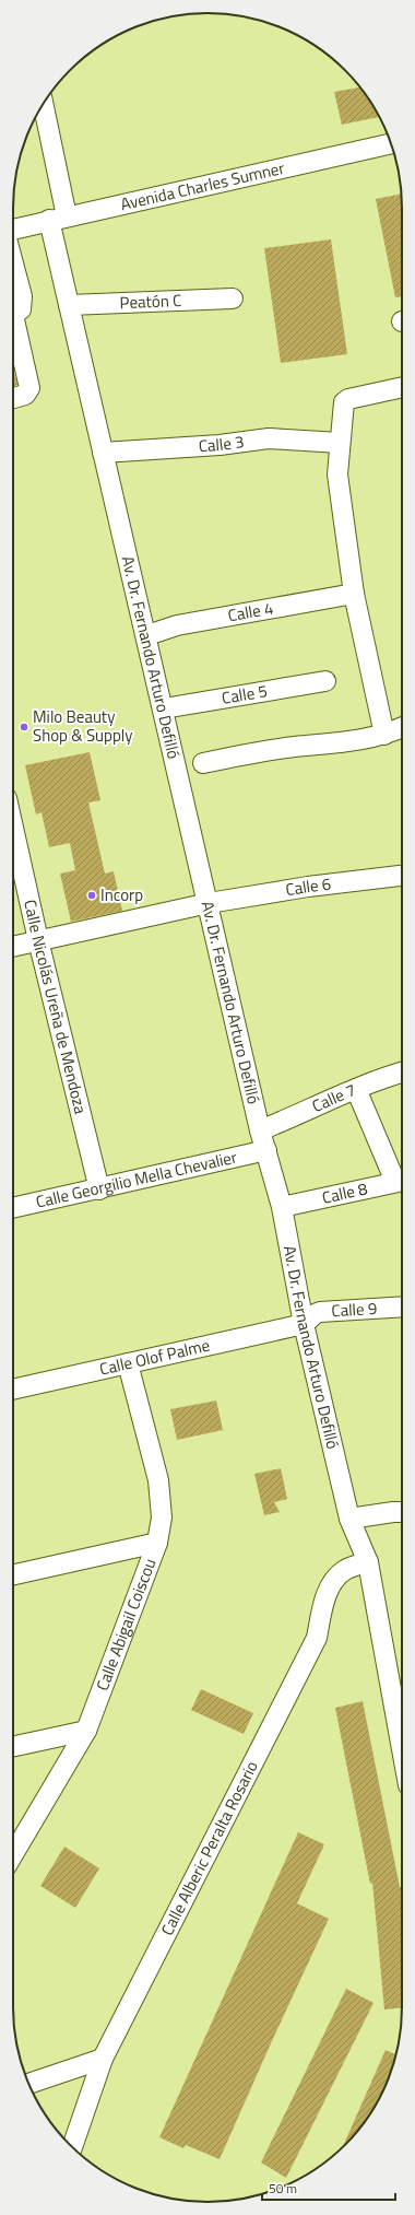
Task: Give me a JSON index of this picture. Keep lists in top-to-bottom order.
{
  "streets": {
    "street": [
      "Avenida Charles Sumner",
      "Peatón C",
      "Calle 3",
      "Calle 4",
      "Av. Dr. Fernando Arturo Defilló",
      "Calle 5",
      "Calle 6",
      "Calle Nicolás Ureña de Mendoza",
      "Calle 7",
      "Calle Georgilio Mella Chevalier",
      "Calle 8",
      "Calle 9",
      "Calle Olof Palme",
      "Calle Abigail Coiscou",
      "Calle Alberic Peralta Rosario"
    ]
  },
  "crossings": [
    ["Avenida Charles Sumner", "Av. Dr. Fernando Arturo Defilló"],
    ["Peatón C", "Av. Dr. Fernando Arturo Defilló"],
    ["Calle 3", "Av. Dr. Fernando Arturo Defilló"],
    ["Calle 4", "Av. Dr. Fernando Arturo Defilló"],
    ["Av. Dr. Fernando Arturo Defilló", "Calle 5"],
    ["Av. Dr. Fernando Arturo Defilló", "Calle 6"],
    ["Av. Dr. Fernando Arturo Defilló", "Calle 7"],
    ["Av. Dr. Fernando Arturo Defilló", "Calle Georgilio Mella Chevalier"],
    ["Av. Dr. Fernando Arturo Defilló", "Calle 8"],
    ["Av. Dr. Fernando Arturo Defilló", "Calle 9"],
    ["Av. Dr. Fernando Arturo Defilló", "Calle Olof Palme"],
    ["Av. Dr. Fernando Arturo Defilló", "Calle Alberic Peralta Rosario"],
    ["Calle 6", "Calle Nicolás Ureña de Mendoza"],
    ["Calle Nicolás Ureña de Mendoza", "Calle Georgilio Mella Chevalier"],
    ["Calle 9", "Calle Olof Palme"],
    ["Calle Olof Palme", "Calle Abigail Coiscou"]
  ],
  "places": ["Milo Beauty Shop & Supply", "Incorp"],
  "scale_bar": "50 m"
}
